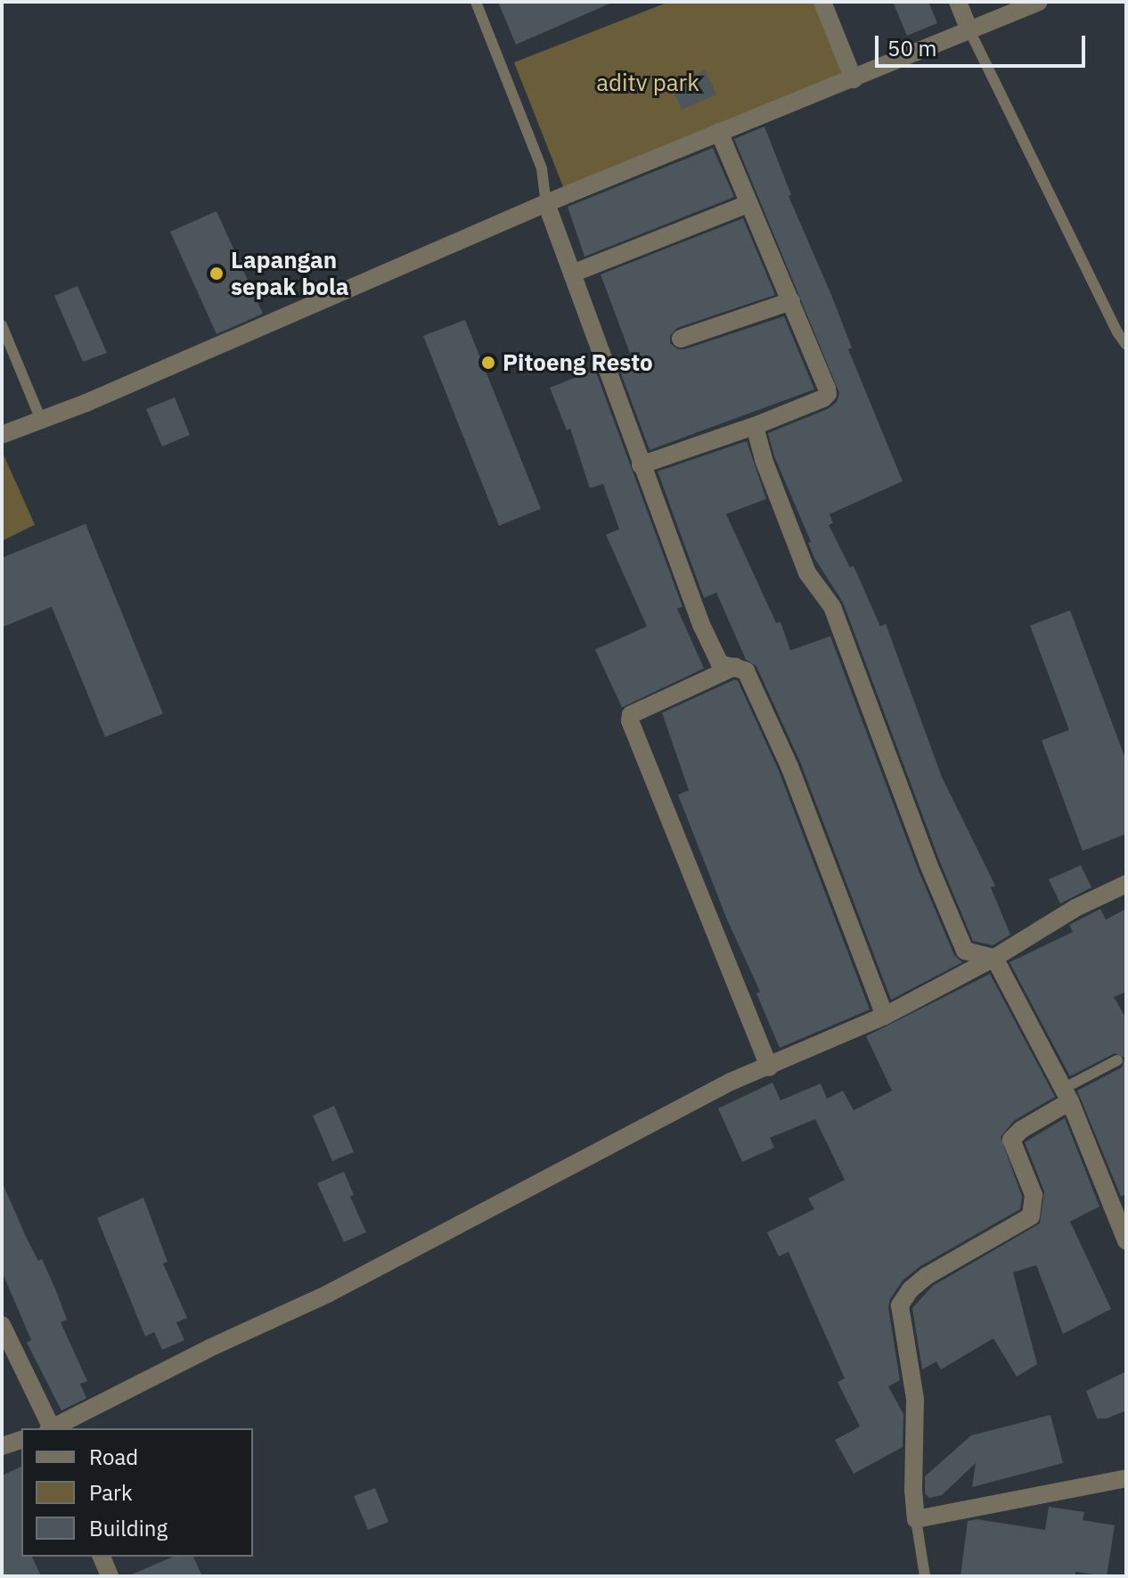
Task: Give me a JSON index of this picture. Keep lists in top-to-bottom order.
{
  "parks": ["aditv park"],
  "places": ["Lapangan sepak bola", "Pitoeng Resto"],
  "legend": ["Road", "Park", "Building"],
  "scale_bar": "50 m"
}
